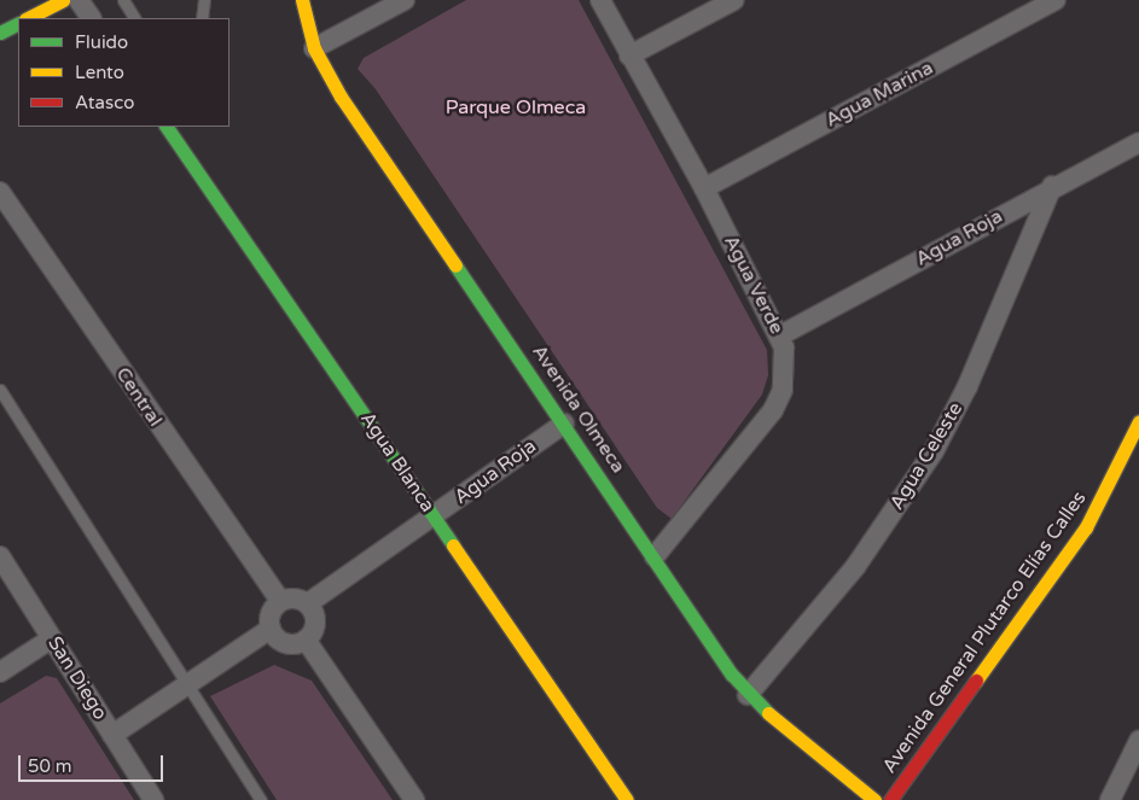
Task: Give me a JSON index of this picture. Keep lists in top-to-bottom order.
{
  "streets": {
    "street": [
      "Agua Marina",
      "Agua Roja",
      "Agua Verde",
      "Central",
      "Avenida Olmeca",
      "Agua Celeste",
      "Agua Blanca",
      "Avenida General Plutarco Elías Calles",
      "San Diego"
    ]
  },
  "crossings": [
    ["Agua Marina", "Agua Verde"],
    ["Agua Roja", "Agua Verde"],
    ["Agua Roja", "Central"],
    ["Agua Roja", "Avenida Olmeca"],
    ["Agua Roja", "Agua Celeste"],
    ["Agua Roja", "Agua Blanca"],
    ["Agua Verde", "Avenida Olmeca"],
    ["Avenida Olmeca", "Agua Celeste"]
  ],
  "parks": ["Parque Olmeca"],
  "legend": ["Fluido", "Lento", "Atasco"],
  "scale_bar": "50 m"
}
